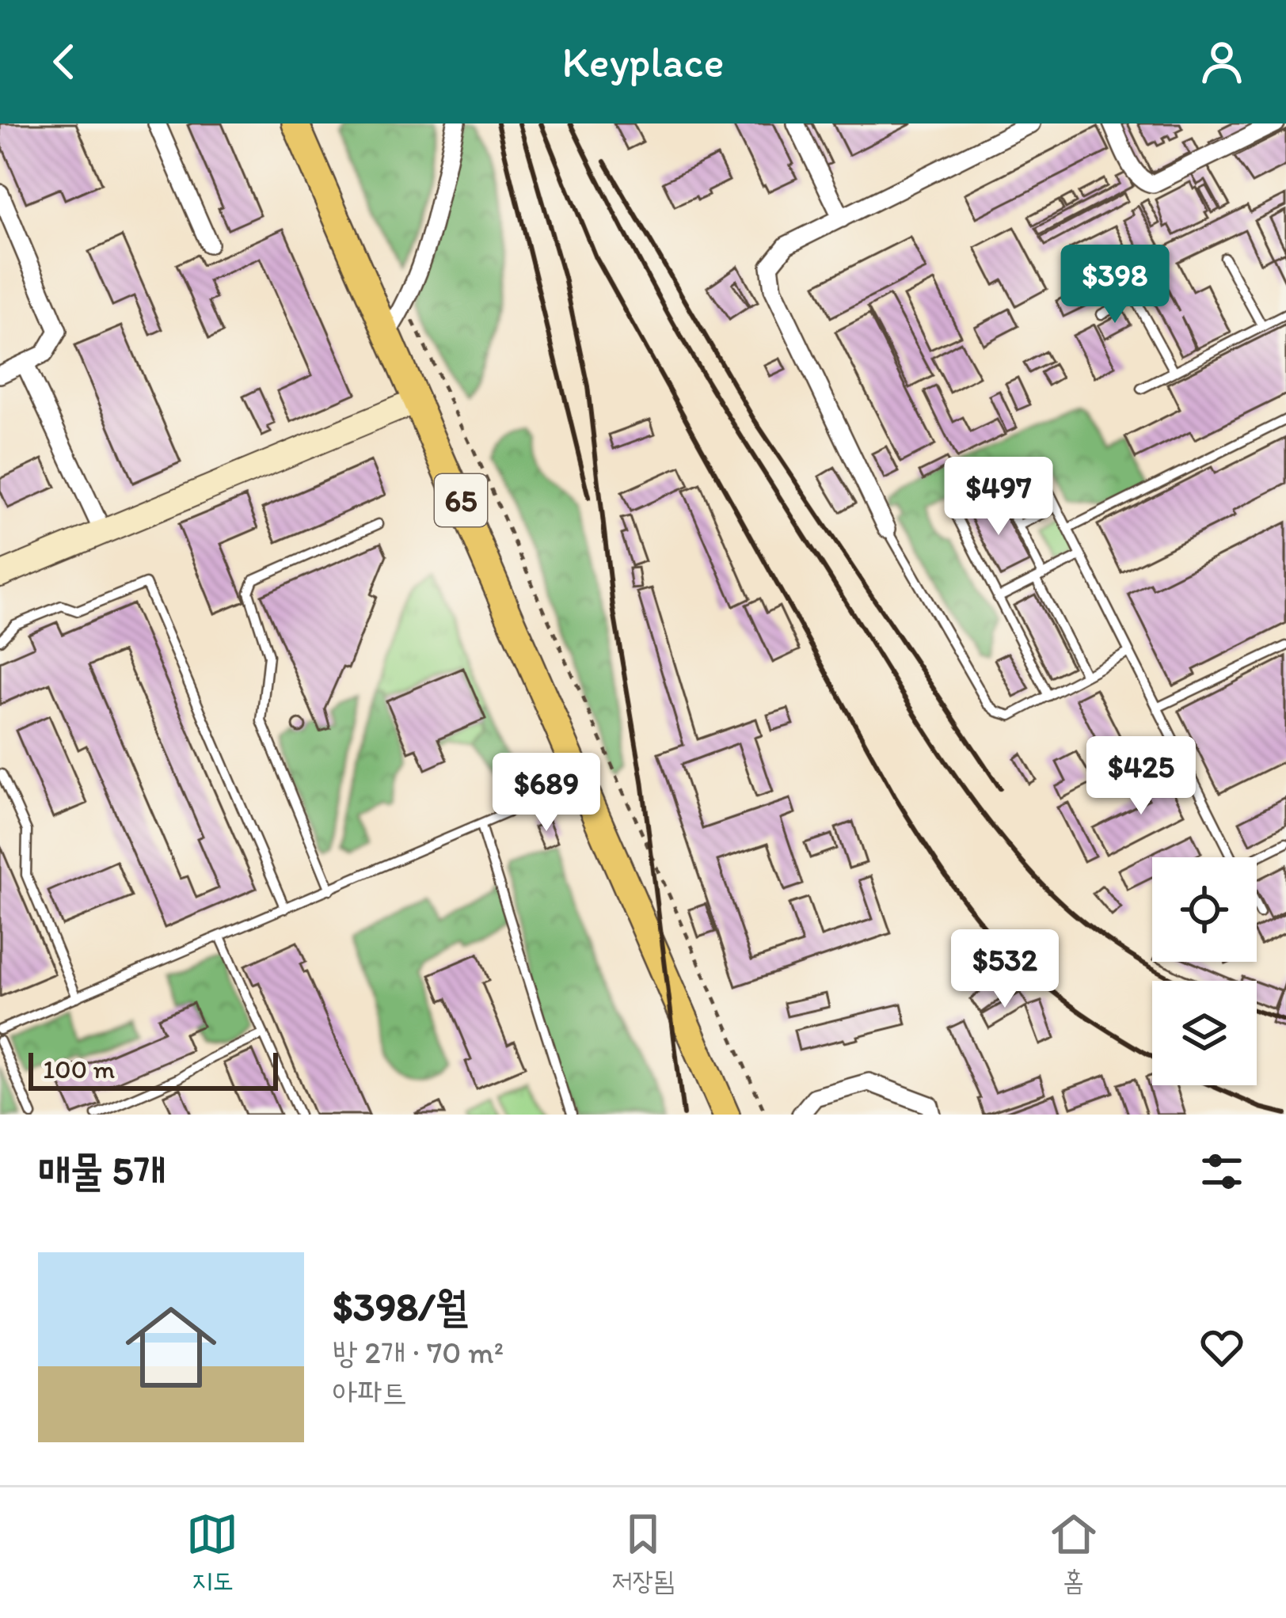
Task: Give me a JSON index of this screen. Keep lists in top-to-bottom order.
{
  "streets": {
    "main road": ["65"]
  },
  "scale_bar": "100 m",
  "page": {
    "header": "Keyplace",
    "price": [
      "$398",
      "$497",
      "$425",
      "$689",
      "$532"
    ],
    "scale": "100 m",
    "heading": "매물 5개",
    "list": [
      {
        "name": "$398/월",
        "note": "방 2개 · 70 m² · 아파트"
      }
    ],
    "tabs": ["지도", "저장됨", "홈"]
  }
}
